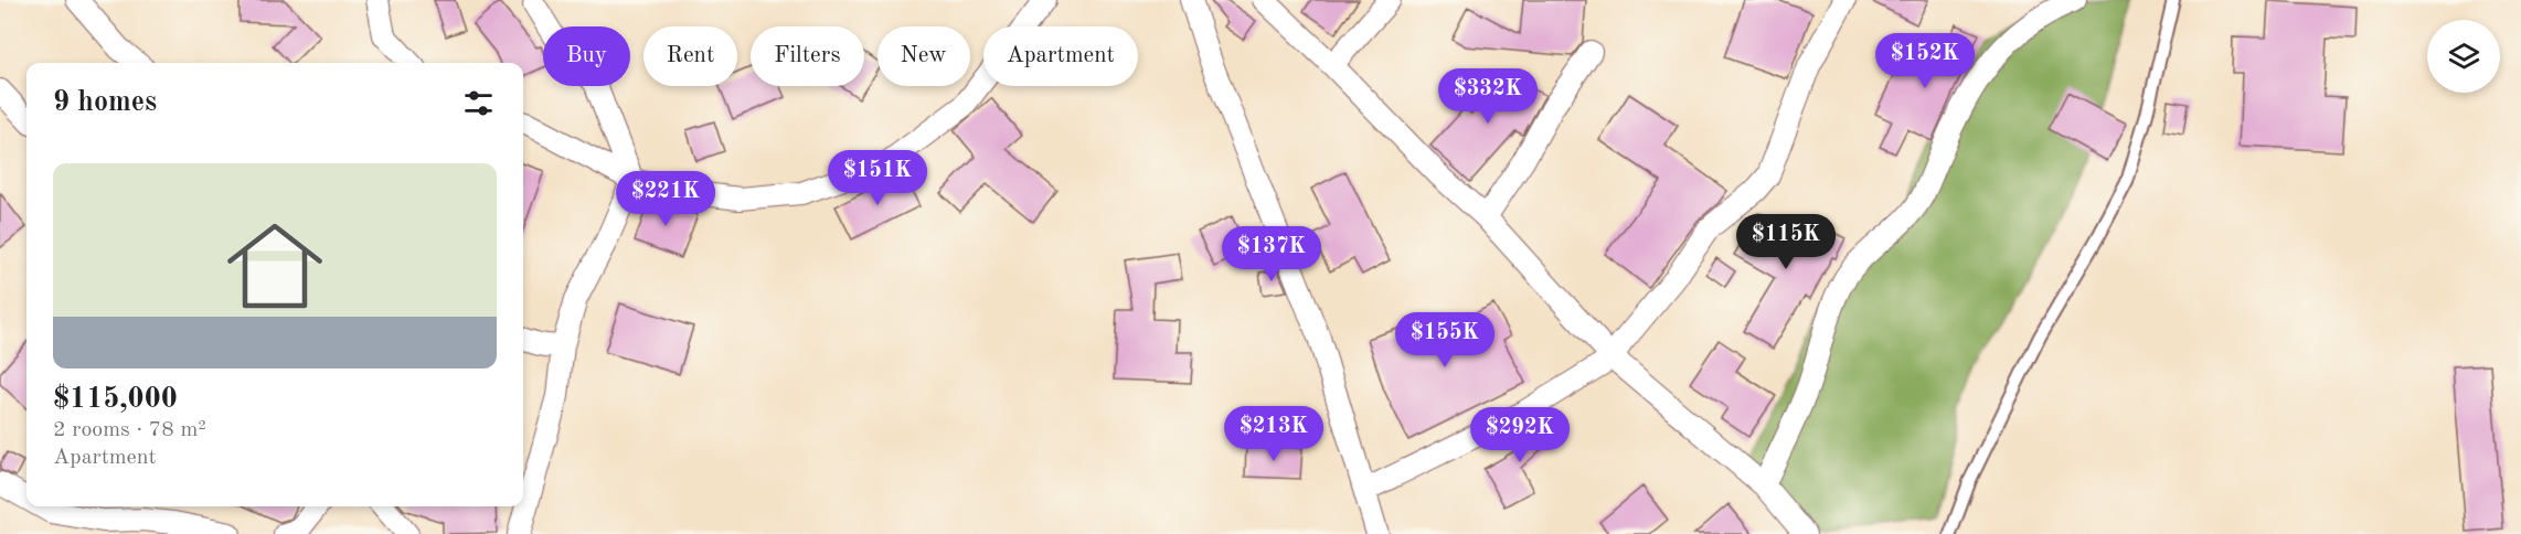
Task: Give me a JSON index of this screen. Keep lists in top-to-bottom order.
{
  "page": {
    "chip": [
      "Buy",
      "Rent",
      "Filters",
      "New",
      "Apartment"
    ],
    "price": [
      "$152K",
      "$332K",
      "$151K",
      "$221K",
      "$115K",
      "$137K",
      "$155K",
      "$213K",
      "$292K"
    ],
    "heading": "9 homes",
    "list": [
      {
        "name": "$115,000",
        "note": "2 rooms · 78 m² · Apartment"
      }
    ]
  }
}
